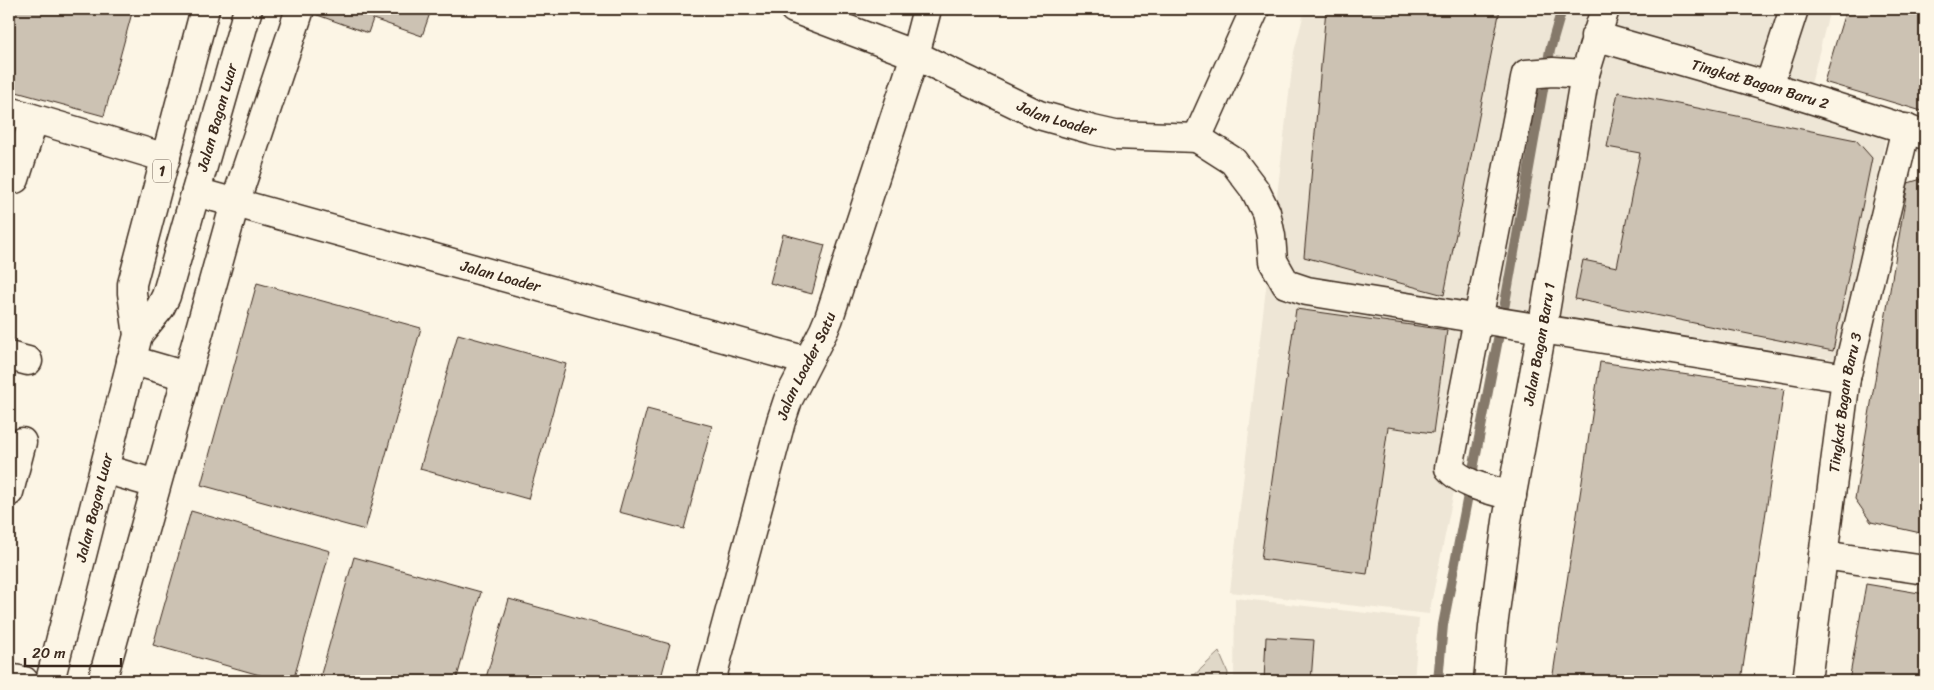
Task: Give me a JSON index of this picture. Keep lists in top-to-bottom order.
{
  "streets": {
    "street": [
      "Tingkat Bagan Baru 2",
      "Jalan Loader",
      "Jalan Bagan Luar",
      "1",
      "Jalan Bagan Baru 1",
      "Jalan Loader Satu",
      "Tingkat Bagan Baru 3"
    ]
  },
  "crossings": [
    ["Tingkat Bagan Baru 2", "Jalan Bagan Baru 1"],
    ["Tingkat Bagan Baru 2", "Tingkat Bagan Baru 3"],
    ["Jalan Loader", "Jalan Bagan Luar"],
    ["Jalan Loader", "Jalan Loader Satu"]
  ],
  "scale_bar": "20 m"
}
